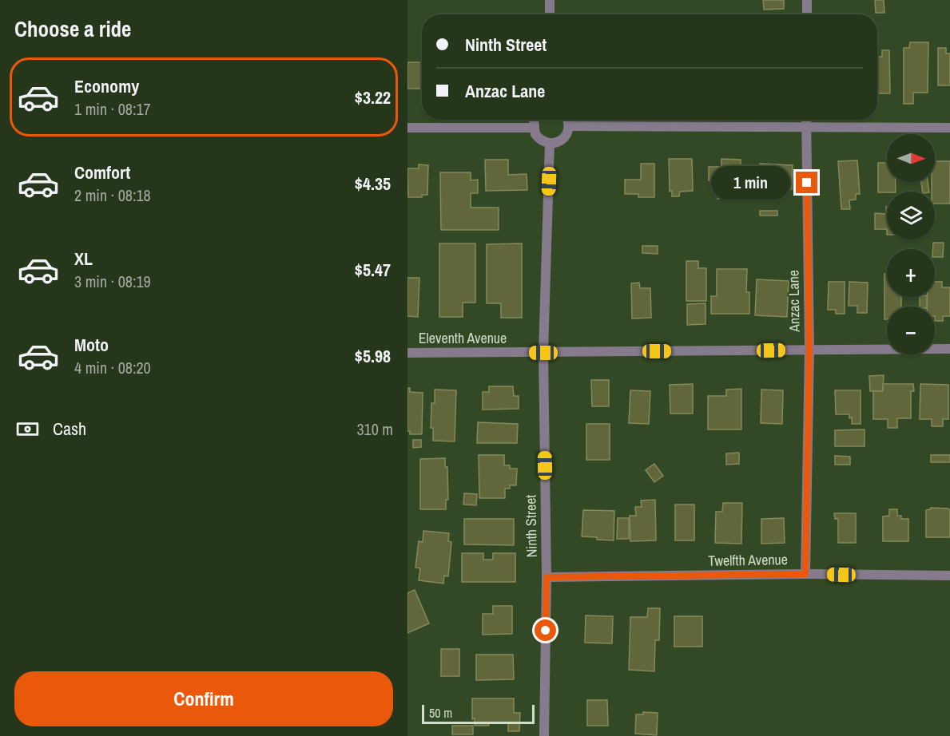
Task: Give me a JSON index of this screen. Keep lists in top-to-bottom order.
{
  "streets": {
    "street": [
      "Anzac Lane",
      "Eleventh Avenue",
      "Ninth Street",
      "Twelfth Avenue"
    ]
  },
  "crossings": [
    ["Anzac Lane", "Eleventh Avenue"],
    ["Anzac Lane", "Twelfth Avenue"],
    ["Eleventh Avenue", "Ninth Street"],
    ["Ninth Street", "Twelfth Avenue"]
  ],
  "scale_bar": "50 m",
  "north": "right",
  "page": {
    "heading": "Choose a ride",
    "banner": ["Ninth Street", "Anzac Lane"],
    "list": [
      {
        "name": "Economy",
        "note": "1 min · 08:17",
        "value": "$3.22"
      },
      {
        "name": "Comfort",
        "note": "2 min · 08:18",
        "value": "$4.35"
      },
      {
        "name": "XL",
        "note": "3 min · 08:19",
        "value": "$5.47"
      },
      {
        "name": "Moto",
        "note": "4 min · 08:20",
        "value": "$5.98"
      }
    ],
    "map_buttons": ["+", "−"],
    "bubble": "1 min",
    "pay": ["Cash", "310 m"],
    "buttons": "Confirm",
    "scale": "50 m"
  }
}
